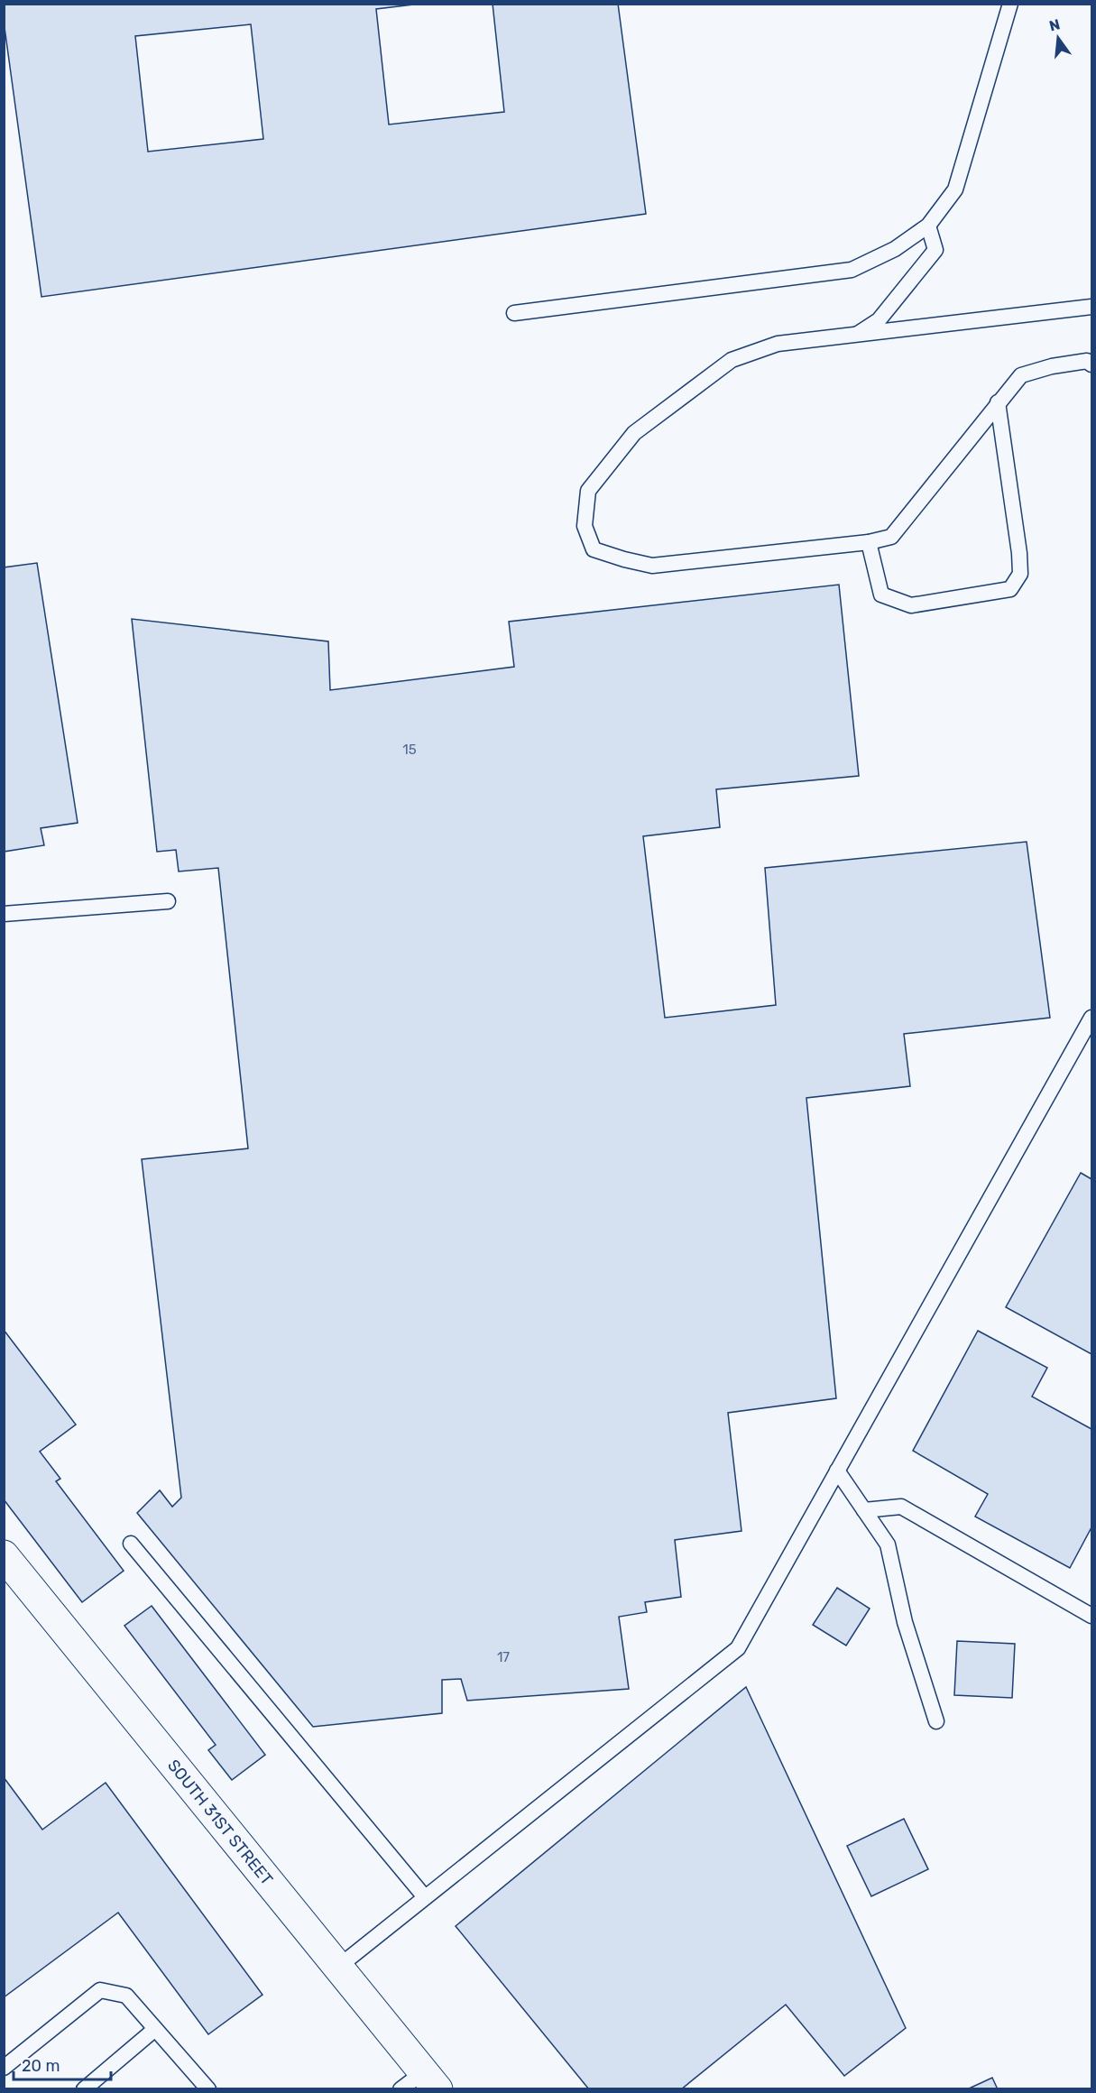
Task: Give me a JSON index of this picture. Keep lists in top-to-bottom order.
{
  "streets": {
    "street": ["SOUTH 31ST STREET"]
  },
  "house_numbers": ["15", "17"],
  "scale_bar": "20 m",
  "north": "top"
}
